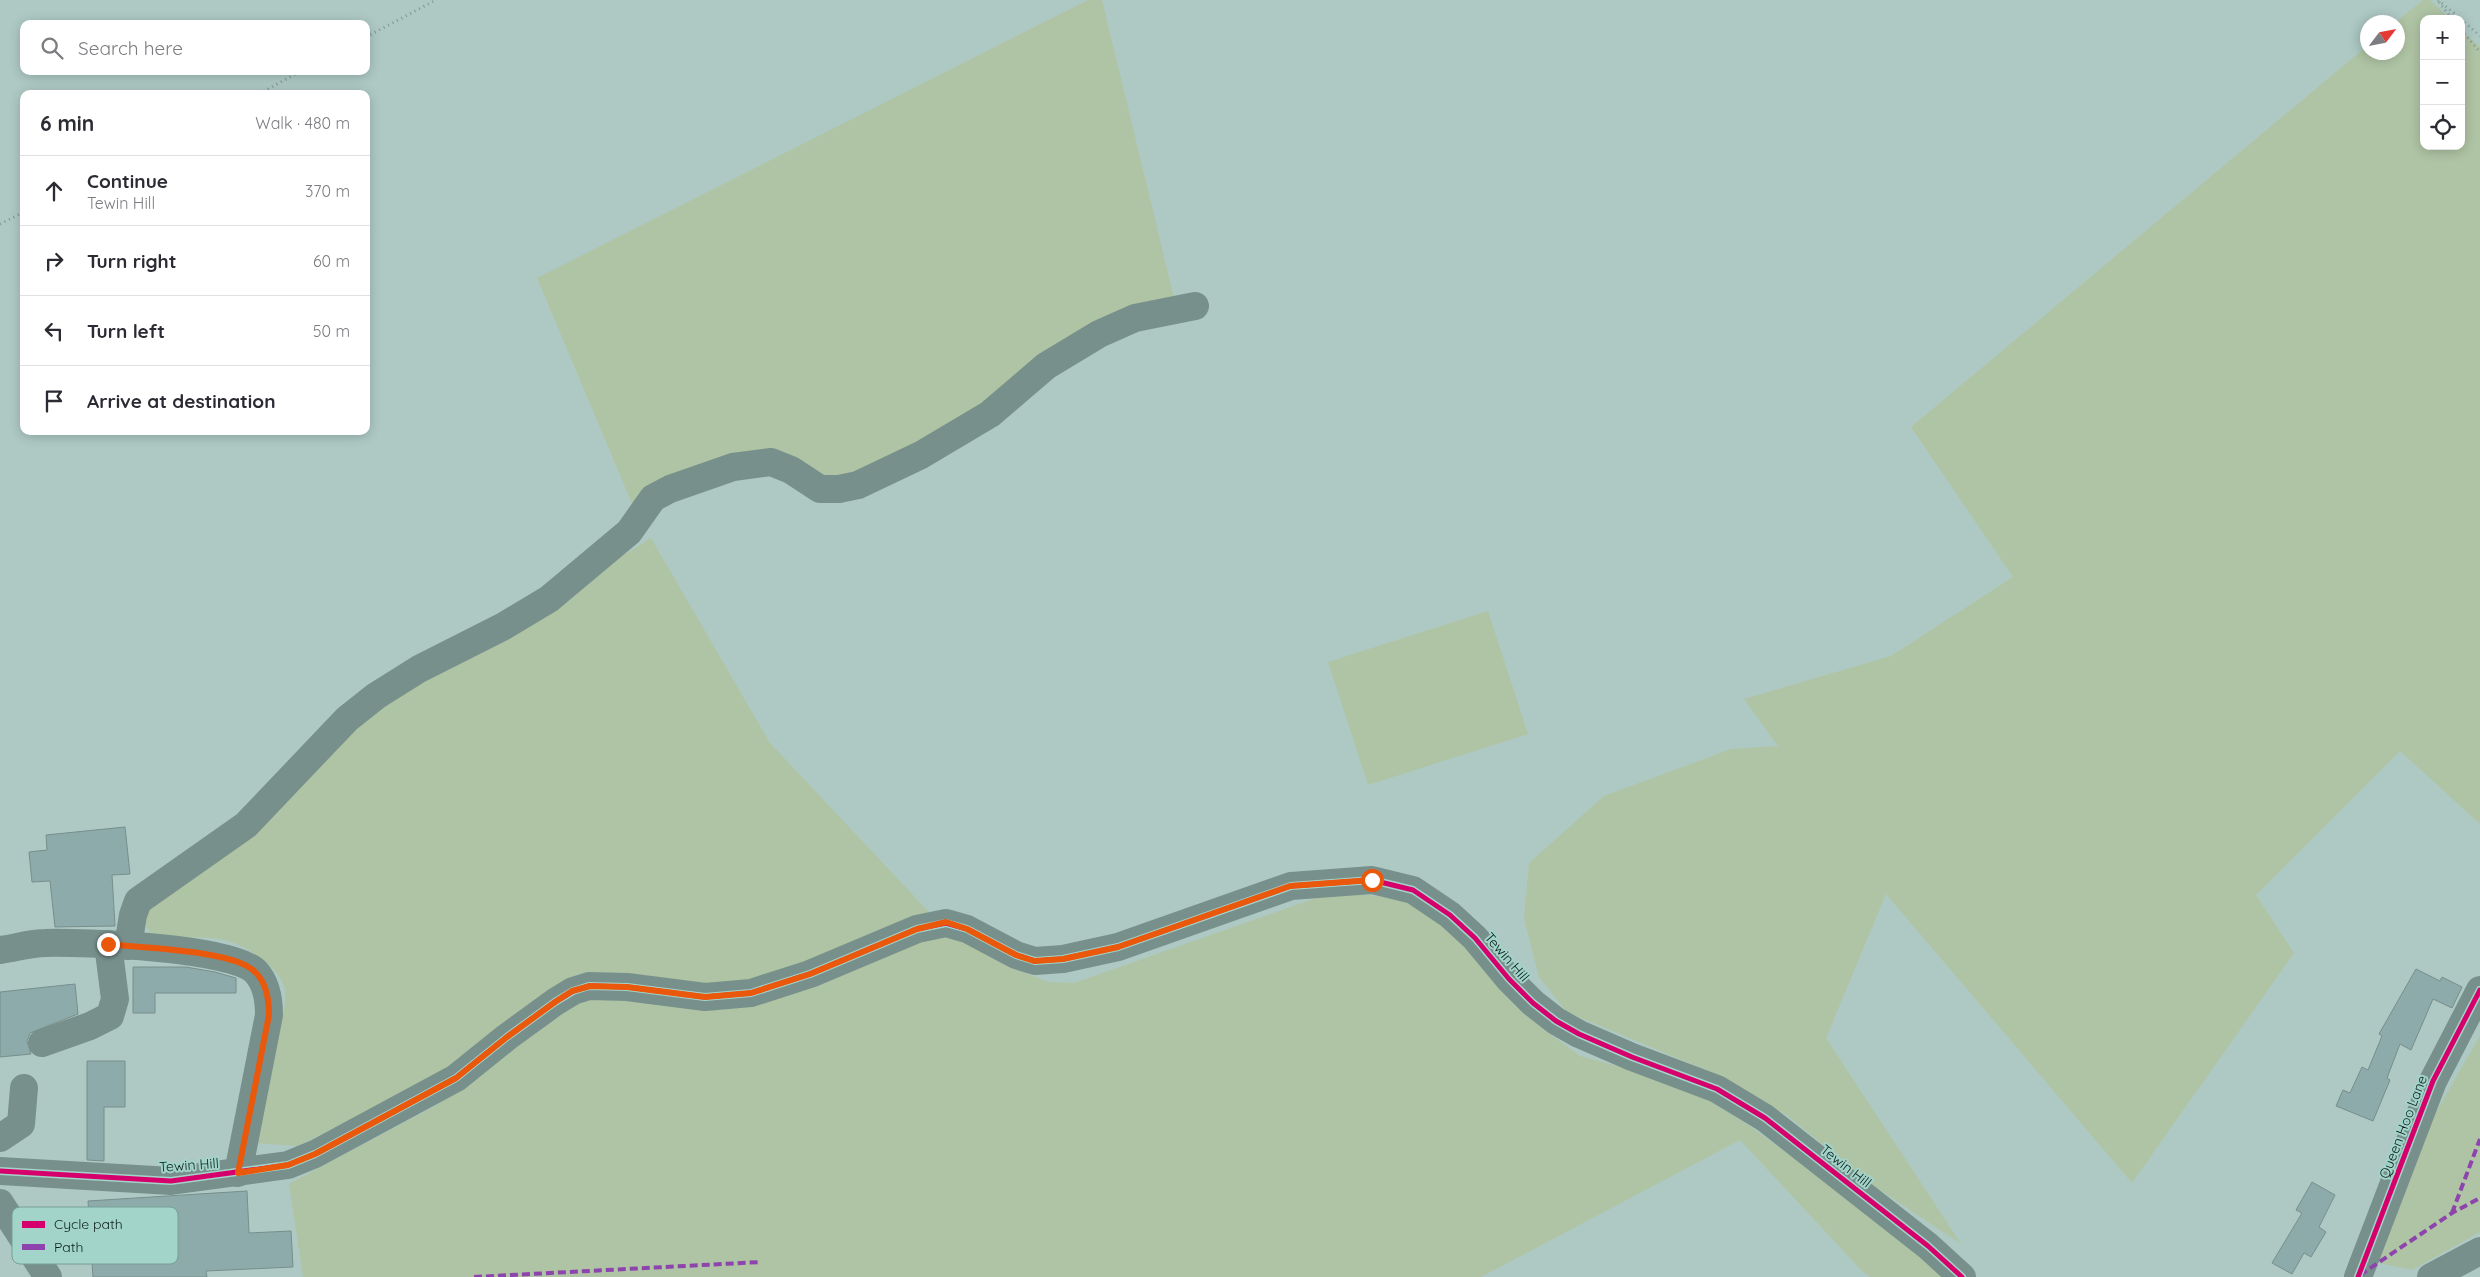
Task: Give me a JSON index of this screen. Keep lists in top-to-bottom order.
{
  "streets": {
    "street": ["Tewin Hill", "Queen Hoo Lane"]
  },
  "legend": ["Cycle path", "Path"],
  "north": "top right",
  "page": {
    "map_buttons": ["+", "−"],
    "search": "Search here",
    "heading": ["6 min", "Walk · 480 m"],
    "list": [
      ["Continue", "Tewin Hill", "370 m"],
      ["Turn right", "60 m"],
      ["Turn left", "50 m"],
      "Arrive at destination"
    ]
  }
}
